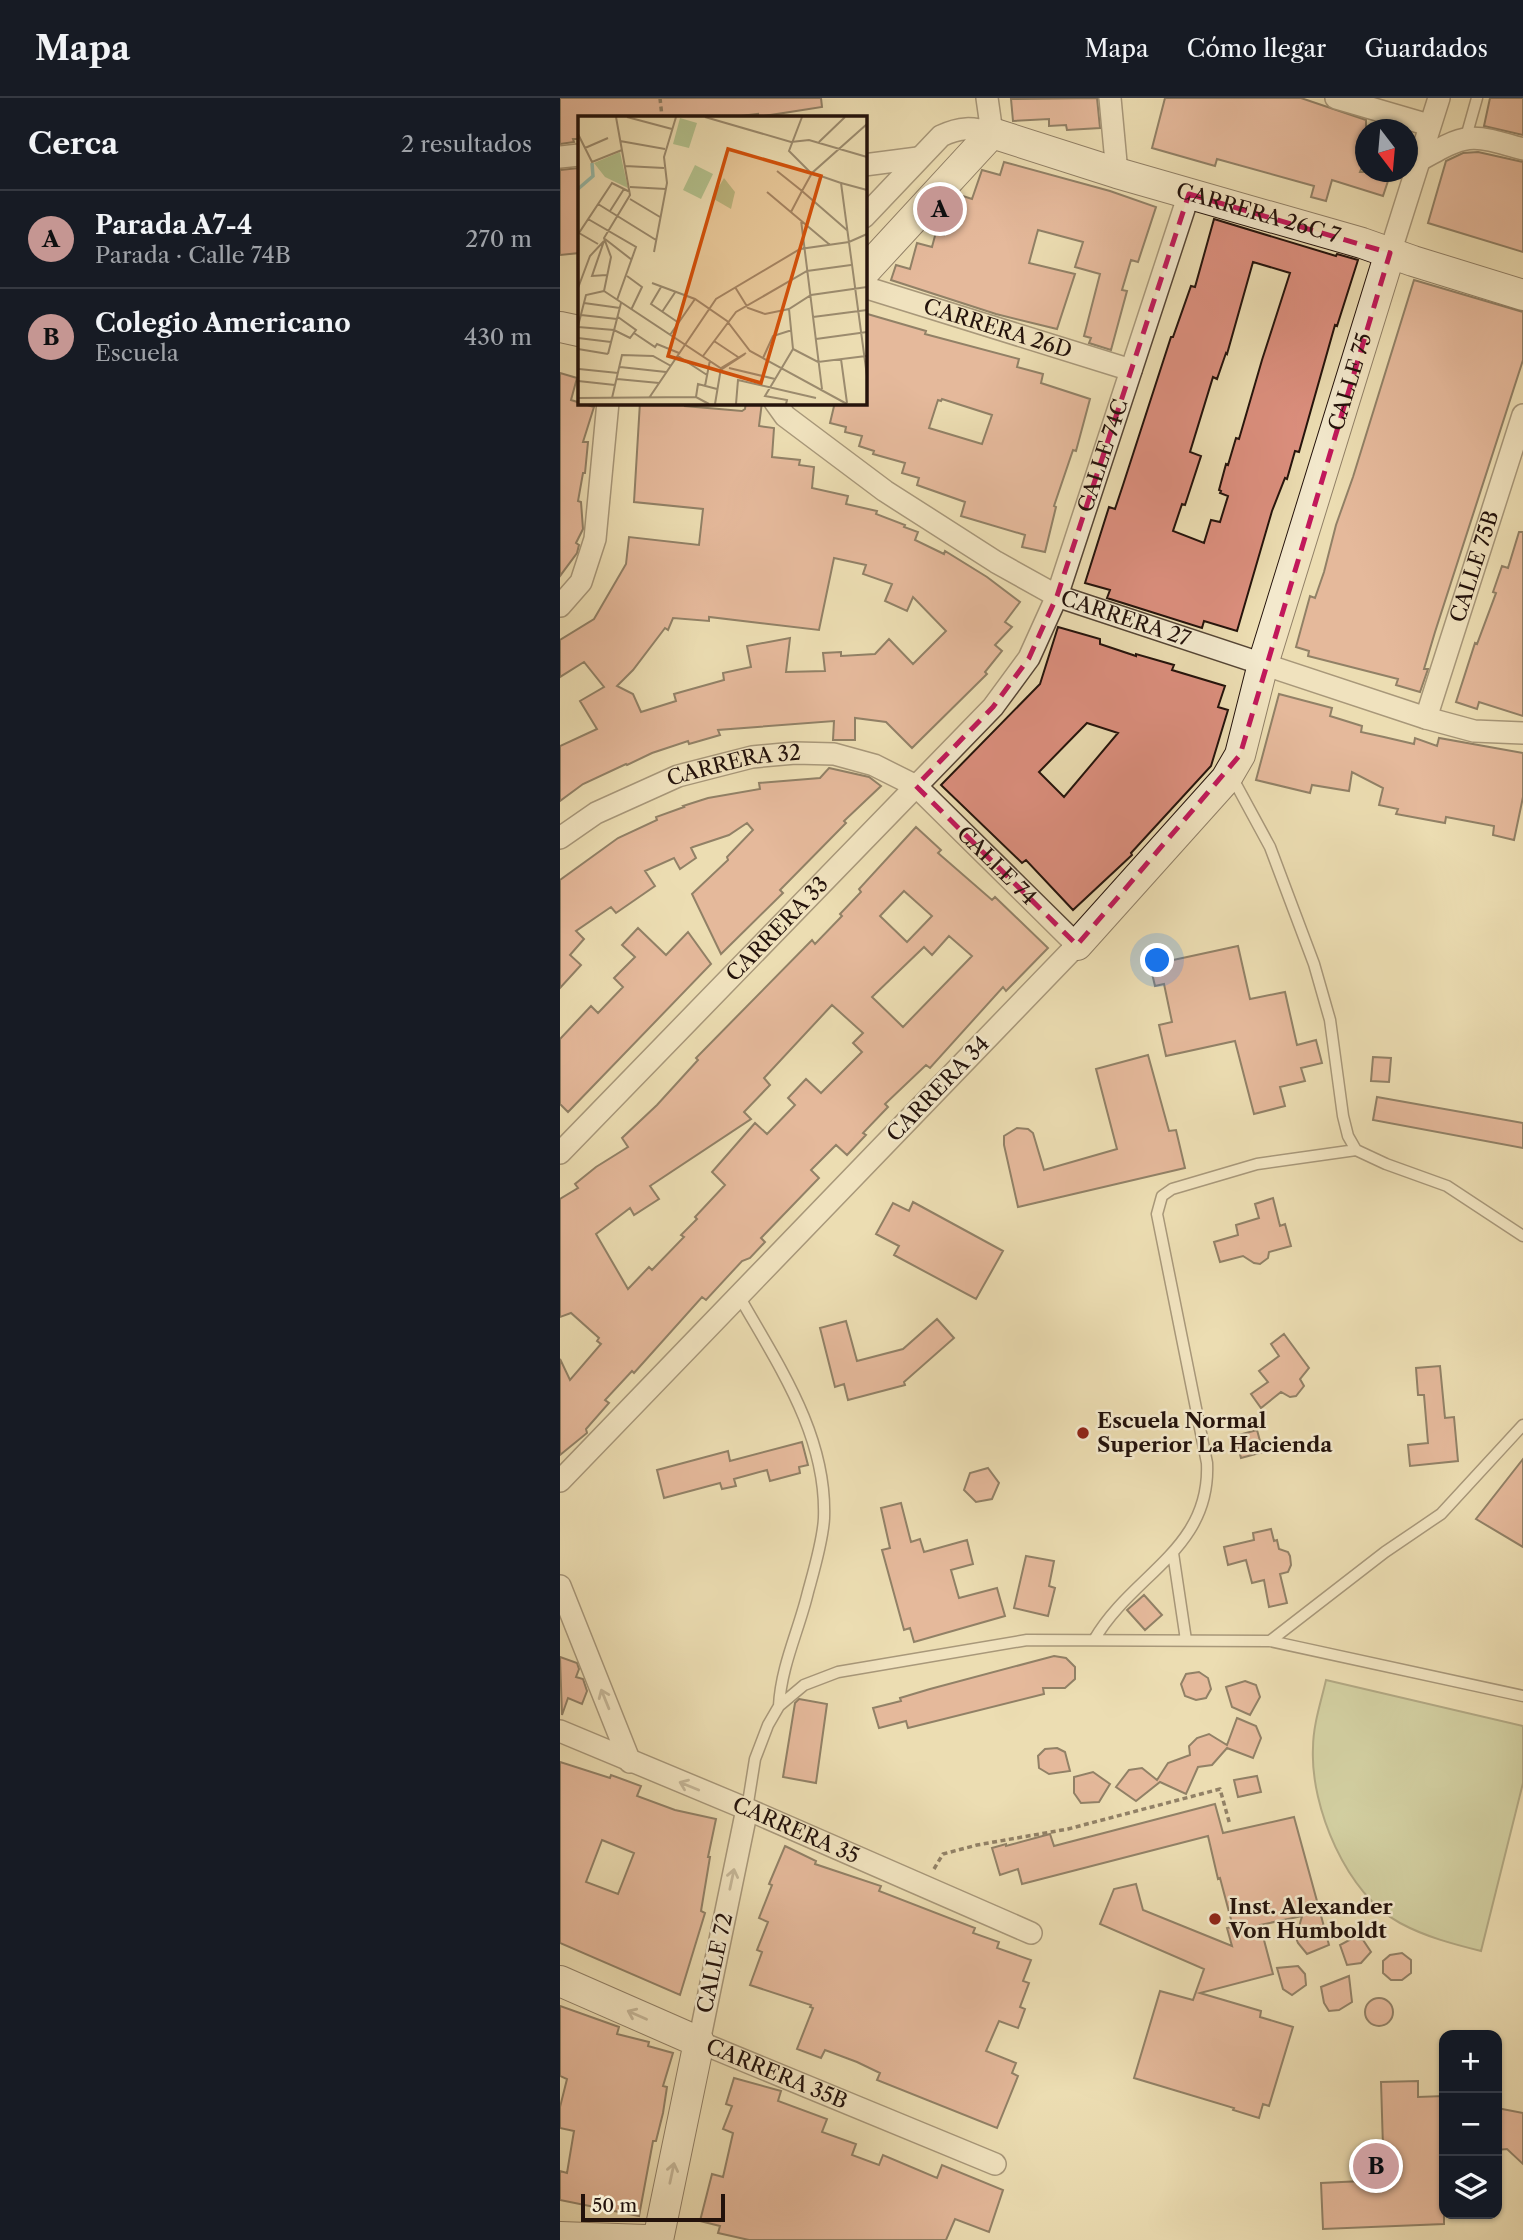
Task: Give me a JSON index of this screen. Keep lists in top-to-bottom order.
{
  "streets": {
    "street": [
      "CARRERA 26C 7",
      "CARRERA 26D",
      "CALLE 75",
      "CALLE 74C",
      "CALLE 75B",
      "CARRERA 27",
      "CARRERA 32",
      "CALLE 74",
      "CARRERA 33",
      "CARRERA 34",
      "CARRERA 35",
      "CALLE 72",
      "CARRERA 35B"
    ]
  },
  "crossings": [
    ["CARRERA 26C 7", "CALLE 75"],
    ["CARRERA 26C 7", "CALLE 74C"],
    ["CARRERA 26D", "CALLE 74C"],
    ["CALLE 75", "CARRERA 27"],
    ["CALLE 75", "CARRERA 34"],
    ["CALLE 74C", "CARRERA 27"],
    ["CALLE 74C", "CARRERA 33"],
    ["CALLE 75B", "CARRERA 27"],
    ["CARRERA 27", "CARRERA 34"],
    ["CARRERA 32", "CALLE 74"],
    ["CARRERA 32", "CARRERA 33"],
    ["CALLE 74", "CARRERA 33"],
    ["CALLE 74", "CARRERA 34"],
    ["CARRERA 35", "CALLE 72"],
    ["CALLE 72", "CARRERA 35B"]
  ],
  "one_way": ["CALLE 72"],
  "places": ["Escuela Normal Superior La Hacienda", "Inst. Alexander Von Humboldt"],
  "scale_bar": "50 m",
  "north": "bottom",
  "page": {
    "header": "Mapa",
    "nav": ["Mapa", "Cómo llegar", "Guardados"],
    "heading": ["Cerca", "2 resultados"],
    "pins": ["A", "B"],
    "list": [
      {
        "mark": "A",
        "name": "Parada A7-4",
        "note": "Parada · Calle 74B",
        "value": "270 m"
      },
      {
        "mark": "B",
        "name": "Colegio Americano",
        "note": "Escuela",
        "value": "430 m"
      }
    ],
    "map_buttons": ["+", "−"],
    "scale": "50 m"
  }
}
